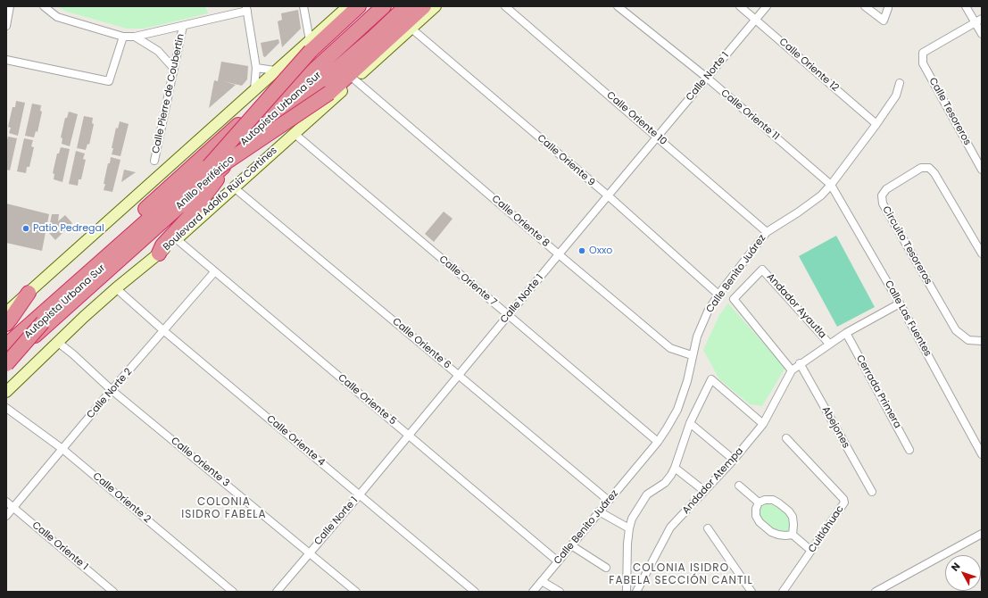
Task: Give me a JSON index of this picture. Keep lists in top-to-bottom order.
{
  "streets": {
    "highway": ["Autopista Urbana Sur", "Anillo Periférico"],
    "main road": ["Boulevard Adolfo Ruiz Cortines"],
    "street": [
      "Calle Oriente 12",
      "Calle Norte 1",
      "Calle Pierre de Coubertin",
      "Calle Tesoreros",
      "Calle Oriente 11",
      "Calle Oriente 10",
      "Calle Oriente 9",
      "Calle Oriente 8",
      "Circuito Tesoreros",
      "Calle Benito Juárez",
      "Calle Oriente 7",
      "Andador Ayautla",
      "Calle Las Fuentes",
      "Calle Oriente 6",
      "Cerrada Primera",
      "Calle Norte 2",
      "Calle Oriente 5",
      "Abejones",
      "Calle Oriente 4",
      "Calle Oriente 3",
      "Andador Atempa",
      "Calle Oriente 2",
      "Cuitláhuac",
      "Calle Oriente 1"
    ]
  },
  "crossings": [
    ["Calle Oriente 12", "Calle Norte 1"],
    ["Calle Oriente 12", "Calle Benito Juárez"],
    ["Calle Norte 1", "Calle Oriente 11"],
    ["Calle Norte 1", "Calle Oriente 10"],
    ["Calle Norte 1", "Calle Oriente 9"],
    ["Calle Norte 1", "Calle Oriente 8"],
    ["Calle Norte 1", "Calle Oriente 7"],
    ["Calle Norte 1", "Calle Oriente 6"],
    ["Calle Norte 1", "Calle Oriente 5"],
    ["Calle Norte 1", "Calle Oriente 4"],
    ["Calle Norte 1", "Calle Oriente 3"],
    ["Calle Oriente 11", "Calle Benito Juárez"],
    ["Calle Oriente 11", "Calle Las Fuentes"],
    ["Calle Oriente 10", "Calle Benito Juárez"],
    ["Calle Oriente 9", "Boulevard Adolfo Ruiz Cortines"],
    ["Calle Oriente 9", "Calle Benito Juárez"],
    ["Boulevard Adolfo Ruiz Cortines", "Calle Oriente 8"],
    ["Boulevard Adolfo Ruiz Cortines", "Calle Oriente 7"],
    ["Boulevard Adolfo Ruiz Cortines", "Calle Oriente 6"],
    ["Boulevard Adolfo Ruiz Cortines", "Calle Oriente 5"],
    ["Boulevard Adolfo Ruiz Cortines", "Calle Oriente 4"],
    ["Calle Oriente 8", "Calle Benito Juárez"],
    ["Calle Benito Juárez", "Calle Oriente 7"],
    ["Calle Benito Juárez", "Calle Las Fuentes"],
    ["Calle Benito Juárez", "Calle Oriente 6"],
    ["Calle Benito Juárez", "Calle Oriente 5"],
    ["Andador Ayautla", "Andador Atempa"],
    ["Calle Norte 2", "Calle Oriente 5"],
    ["Calle Norte 2", "Calle Oriente 4"],
    ["Calle Norte 2", "Calle Oriente 3"],
    ["Calle Norte 2", "Calle Oriente 2"],
    ["Calle Norte 2", "Calle Oriente 1"]
  ],
  "districts": ["COLONIA ISIDRO FABELA", "COLONIA ISIDRO FABELA SECCIÓN CANTIL"],
  "places": ["Patio Pedregal", "Oxxo"],
  "north": "top left"
}
